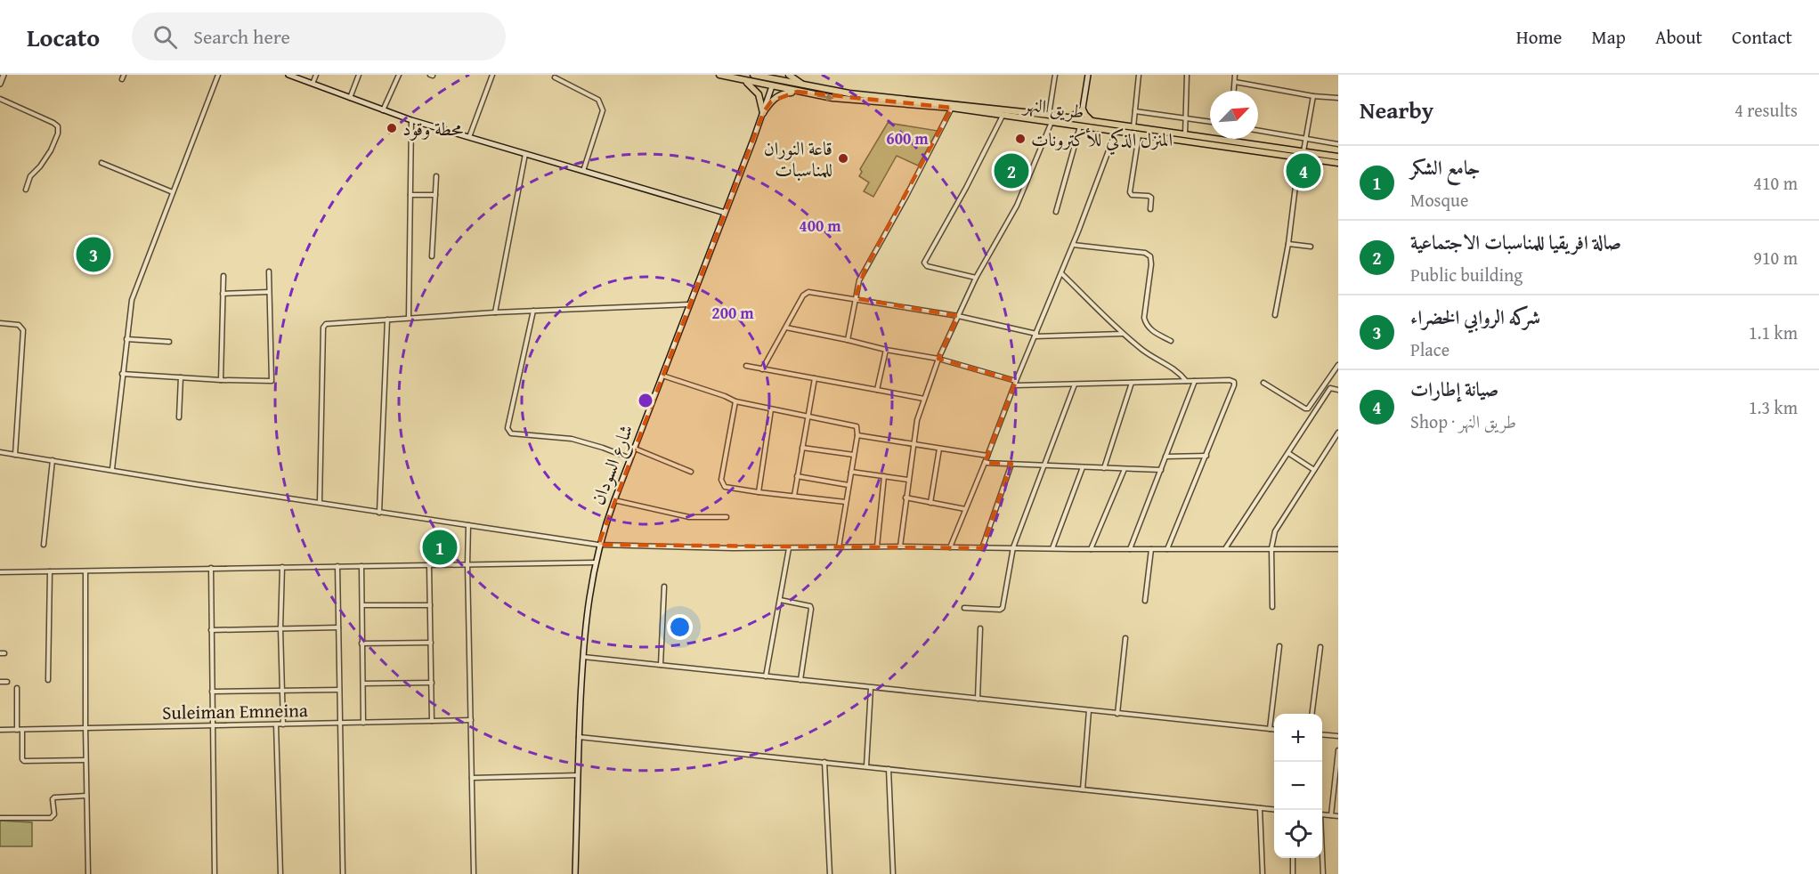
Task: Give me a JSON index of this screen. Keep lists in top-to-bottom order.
{
  "streets": {
    "main road": ["طريق النهر", "شارع السودان"],
    "street": ["Suleiman Emneina"]
  },
  "crossings": [
    ["طريق النهر", "شارع السودان"]
  ],
  "places": ["محطة وقود", "المنزل الذكي للأكترونات", "قاعة النوران للمناسبات"],
  "north": "top right",
  "page": {
    "header": "Locato",
    "search": "Search here",
    "nav": [
      "Home",
      "Map",
      "About",
      "Contact"
    ],
    "heading": ["Nearby", "4 results"],
    "list": [
      {
        "mark": "1",
        "name": "جامع الشكر",
        "note": "Mosque",
        "value": "410 m"
      },
      {
        "mark": "2",
        "name": "صالة افريقيا للمناسبات الاجتماعية",
        "note": "Public building",
        "value": "910 m"
      },
      {
        "mark": "3",
        "name": "شركه الروابي الخضراء",
        "note": "Place",
        "value": "1.1 km"
      },
      {
        "mark": "4",
        "name": "صيانة إطارات",
        "note": "Shop · طريق النهر",
        "value": "1.3 km"
      }
    ],
    "pins": [
      "2",
      "4",
      "3",
      "1"
    ],
    "map_buttons": ["+", "−"]
  },
  "rings": ["600 m", "400 m", "200 m"]
}
